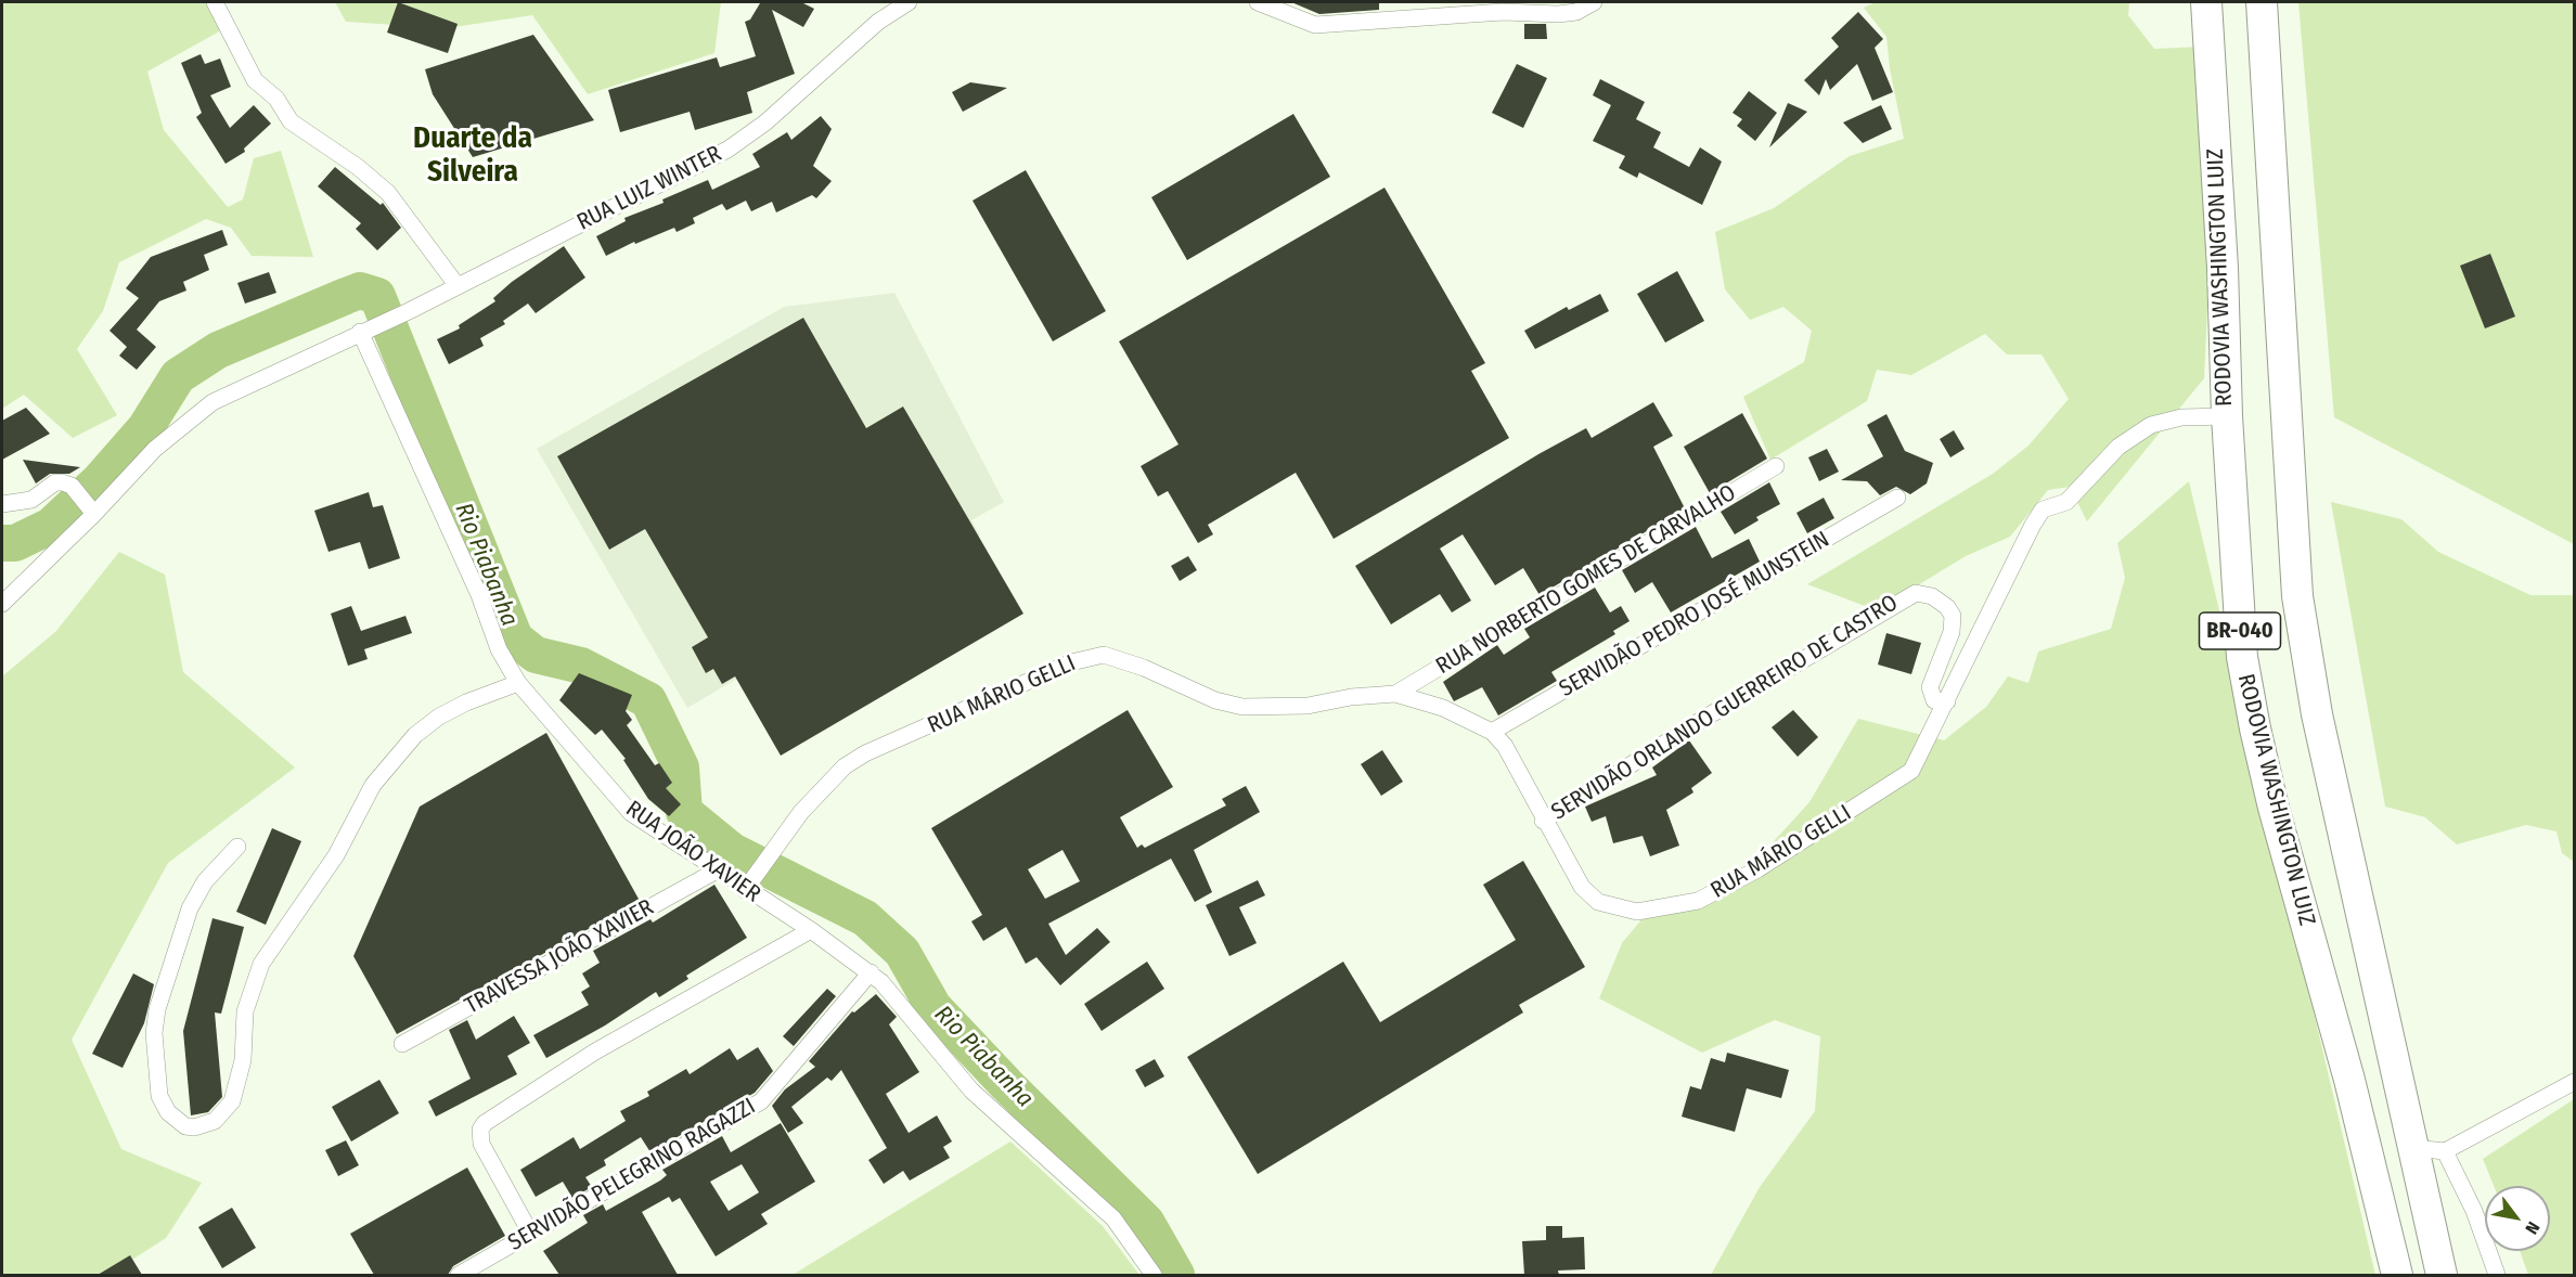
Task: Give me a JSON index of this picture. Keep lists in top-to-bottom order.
{
  "streets": {
    "highway": ["RODOVIA WASHINGTON LUIZ", "BR-040"],
    "street": [
      "RUA LUIZ WINTER",
      "RUA NORBERTO GOMES DE CARVALHO",
      "SERVIDÃO PEDRO JOSÉ MUNSTEIN",
      "RUA MÁRIO GELLI",
      "SERVIDÃO ORLANDO GUERREIRO DE CASTRO",
      "RUA JOÃO XAVIER",
      "TRAVESSA JOÃO XAVIER",
      "SERVIDÃO PELEGRINO RAGAZZI"
    ]
  },
  "crossings": [
    ["RUA LUIZ WINTER", "RUA JOÃO XAVIER"],
    ["RODOVIA WASHINGTON LUIZ", "RUA MÁRIO GELLI"],
    ["RUA NORBERTO GOMES DE CARVALHO", "RUA MÁRIO GELLI"],
    ["SERVIDÃO PEDRO JOSÉ MUNSTEIN", "RUA MÁRIO GELLI"],
    ["RUA MÁRIO GELLI", "SERVIDÃO ORLANDO GUERREIRO DE CASTRO"],
    ["RUA MÁRIO GELLI", "RUA JOÃO XAVIER"],
    ["RUA JOÃO XAVIER", "TRAVESSA JOÃO XAVIER"],
    ["RUA JOÃO XAVIER", "SERVIDÃO PELEGRINO RAGAZZI"]
  ],
  "districts": ["Duarte da Silveira"],
  "water": ["Rio Piabanha"],
  "north": "bottom right"
}
